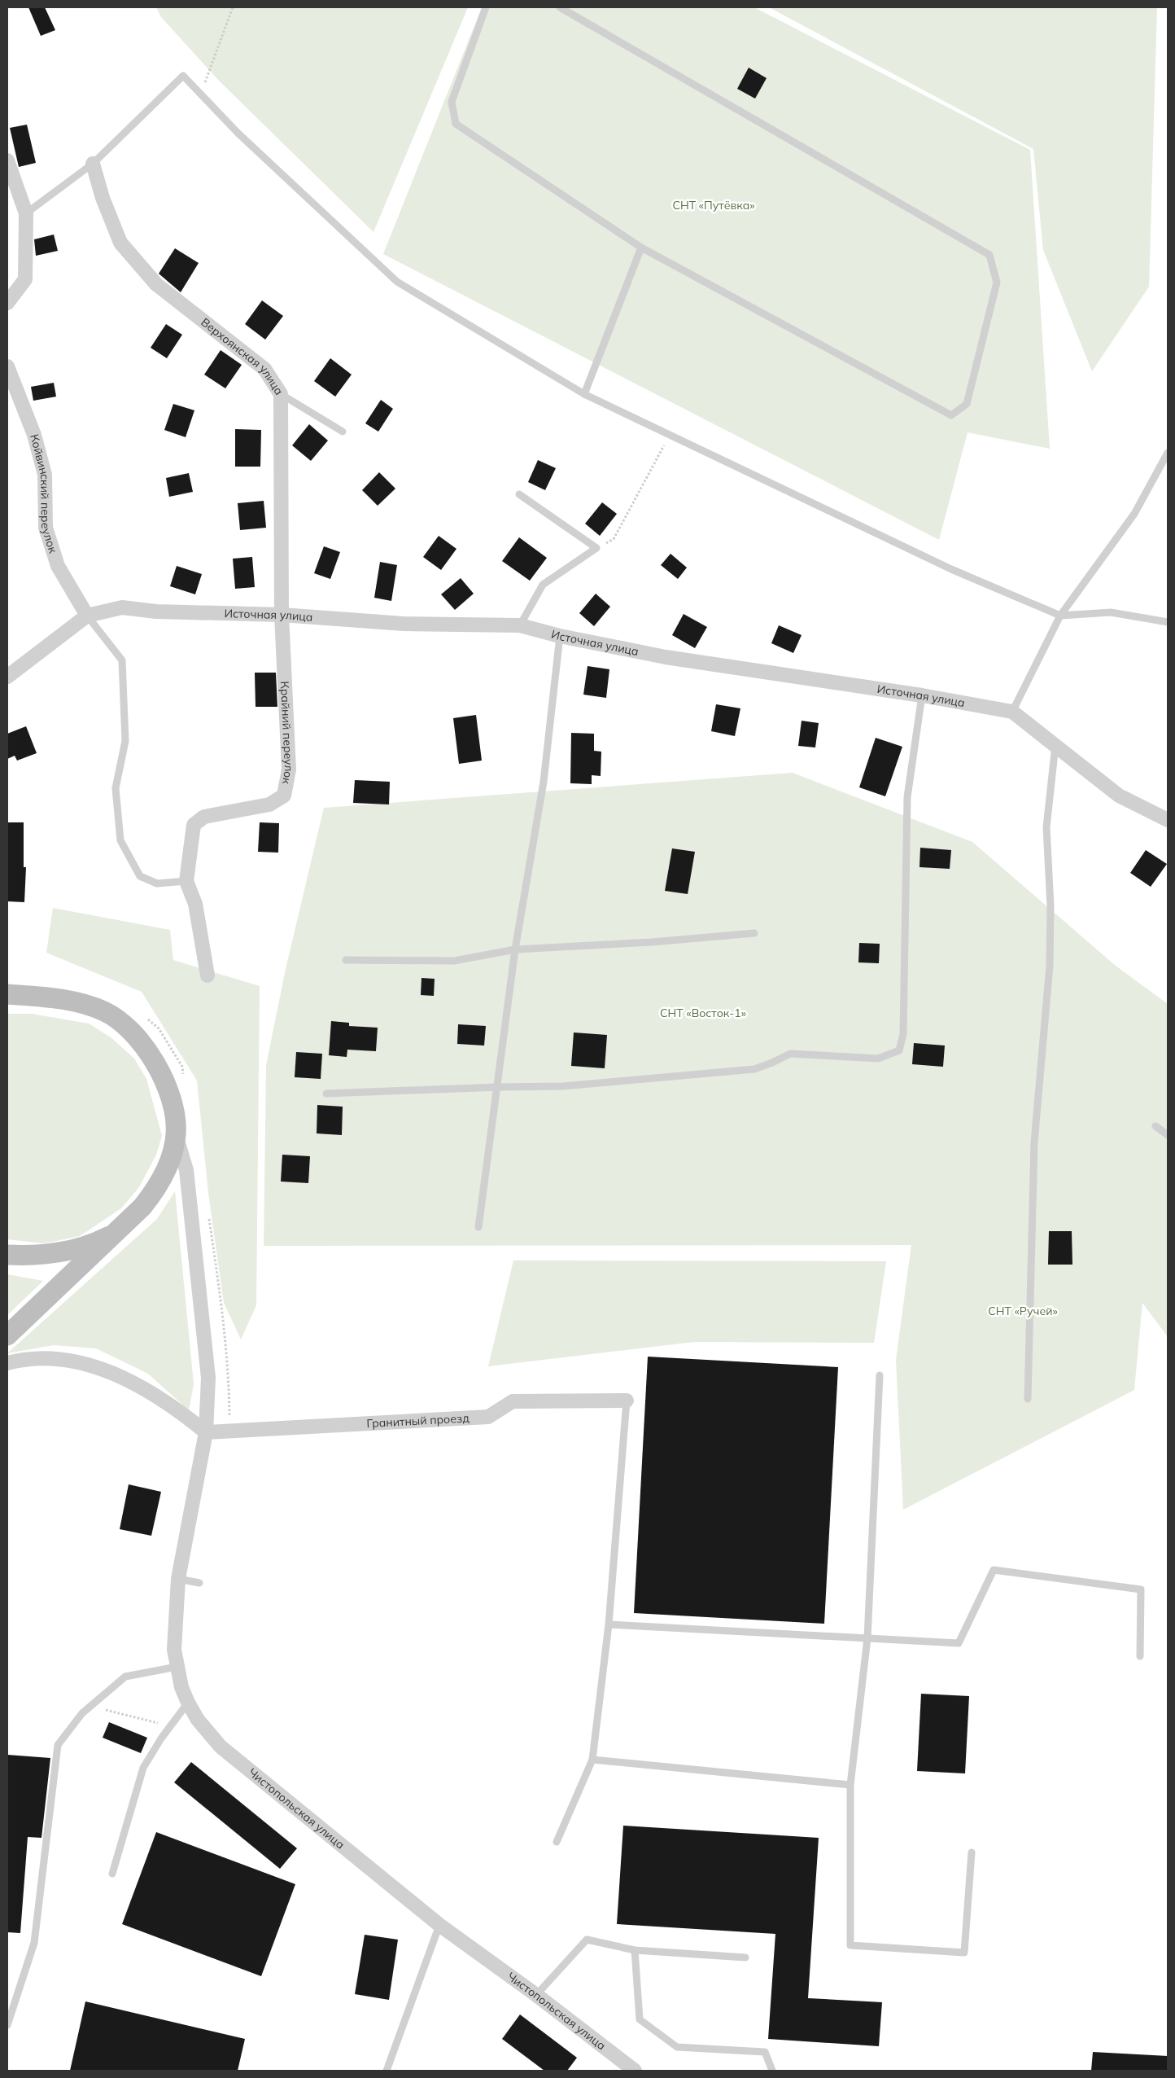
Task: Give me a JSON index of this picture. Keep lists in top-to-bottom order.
{
  "streets": {
    "street": [
      "Верхоянская улица",
      "Койвинский переулок",
      "Источная улица",
      "Крайний переулок",
      "Гранитный проезд",
      "Чистопольская улица"
    ]
  },
  "crossings": [
    ["Верхоянская улица", "Источная улица"],
    ["Верхоянская улица", "Крайний переулок"],
    ["Койвинский переулок", "Источная улица"],
    ["Источная улица", "Крайний переулок"],
    ["Гранитный проезд", "Чистопольская улица"]
  ],
  "parks": ["СНТ «Путёвка»", "СНТ «Восток-1»", "СНТ «Ручей»"]
}
